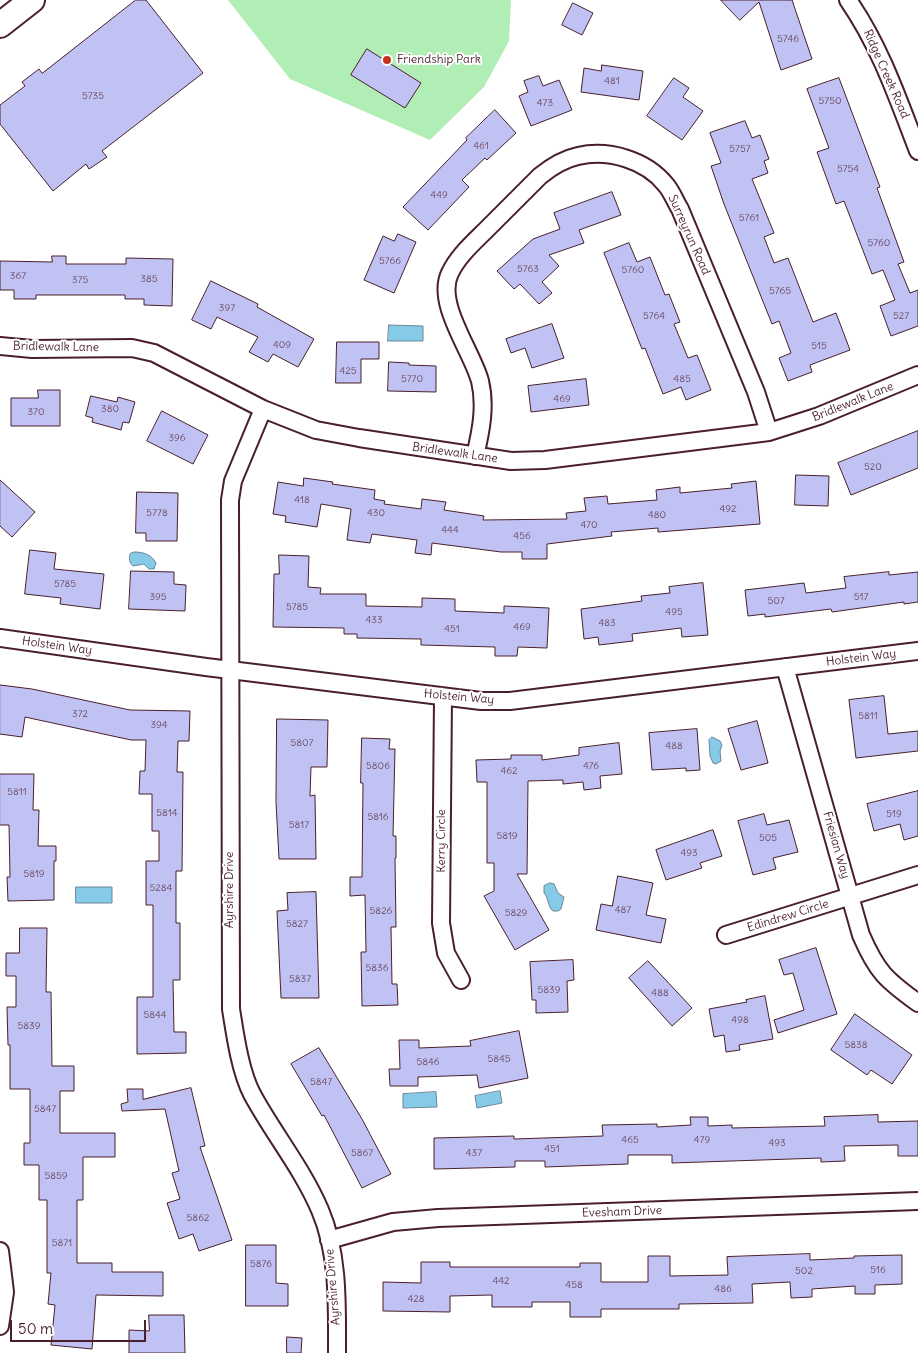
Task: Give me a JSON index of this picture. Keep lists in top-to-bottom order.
{
  "streets": {
    "street": [
      "Ridge Creek Road",
      "Surreyrun Road",
      "Bridlewalk Lane",
      "Holstein Way",
      "Kerry Circle",
      "Friesian Way",
      "Ayrshire Drive",
      "Edindrew Circle",
      "Evesham Drive"
    ]
  },
  "crossings": [
    ["Surreyrun Road", "Bridlewalk Lane"],
    ["Bridlewalk Lane", "Ayrshire Drive"],
    ["Holstein Way", "Kerry Circle"],
    ["Holstein Way", "Friesian Way"],
    ["Holstein Way", "Ayrshire Drive"],
    ["Friesian Way", "Edindrew Circle"],
    ["Ayrshire Drive", "Evesham Drive"]
  ],
  "places": ["Friendship Park"],
  "house_numbers": [
    "5746",
    "481",
    "5735",
    "5750",
    "473",
    "461",
    "5757",
    "5754",
    "449",
    "5761",
    "5760",
    "5766",
    "5763",
    "5760",
    "367",
    "385",
    "375",
    "5765",
    "397",
    "5764",
    "527",
    "409",
    "515",
    "425",
    "5770",
    "485",
    "469",
    "380",
    "370",
    "396",
    "520",
    "418",
    "492",
    "5778",
    "430",
    "480",
    "470",
    "444",
    "456",
    "5785",
    "395",
    "517",
    "507",
    "5785",
    "495",
    "433",
    "483",
    "469",
    "451",
    "372",
    "5811",
    "394",
    "5807",
    "488",
    "5806",
    "476",
    "462",
    "5811",
    "5814",
    "519",
    "5816",
    "5817",
    "5819",
    "505",
    "493",
    "5819",
    "5284",
    "487",
    "5826",
    "5829",
    "5827",
    "5836",
    "5837",
    "5839",
    "488",
    "5844",
    "498",
    "5839",
    "5838",
    "5845",
    "5846",
    "5847",
    "5847",
    "465",
    "479",
    "493",
    "451",
    "5867",
    "437",
    "5859",
    "5862",
    "5871",
    "5876",
    "516",
    "502",
    "442",
    "458",
    "486",
    "428"
  ],
  "scale_bar": "50 m"
}
